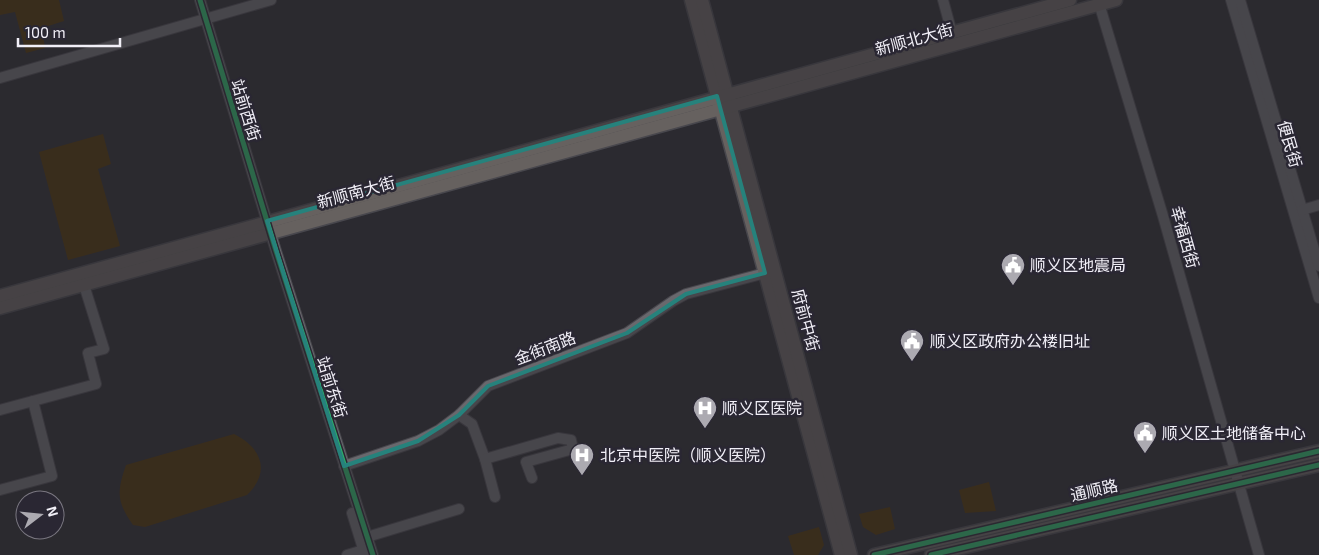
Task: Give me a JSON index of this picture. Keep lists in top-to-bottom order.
{
  "streets": {
    "main road": [
      "新顺北大街",
      "新顺南大街",
      "府前中街",
      "通顺路"
    ],
    "street": [
      "站前西街",
      "便民街",
      "幸福西街",
      "金街南路",
      "站前东街"
    ]
  },
  "crossings": [
    ["新顺北大街", "新顺南大街"],
    ["新顺北大街", "幸福西街"],
    ["新顺北大街", "府前中街"],
    ["站前西街", "新顺南大街"],
    ["站前西街", "站前东街"],
    ["新顺南大街", "府前中街"],
    ["新顺南大街", "站前东街"],
    ["幸福西街", "通顺路"],
    ["府前中街", "金街南路"],
    ["金街南路", "站前东街"]
  ],
  "places": {
    "public building": ["顺义区地震局", "顺义区政府办公楼旧址", "顺义区土地储备中心"],
    "hospital": ["顺义区医院", "北京中医院（顺义医院）"]
  },
  "scale_bar": "100 m",
  "north": "right"
}
